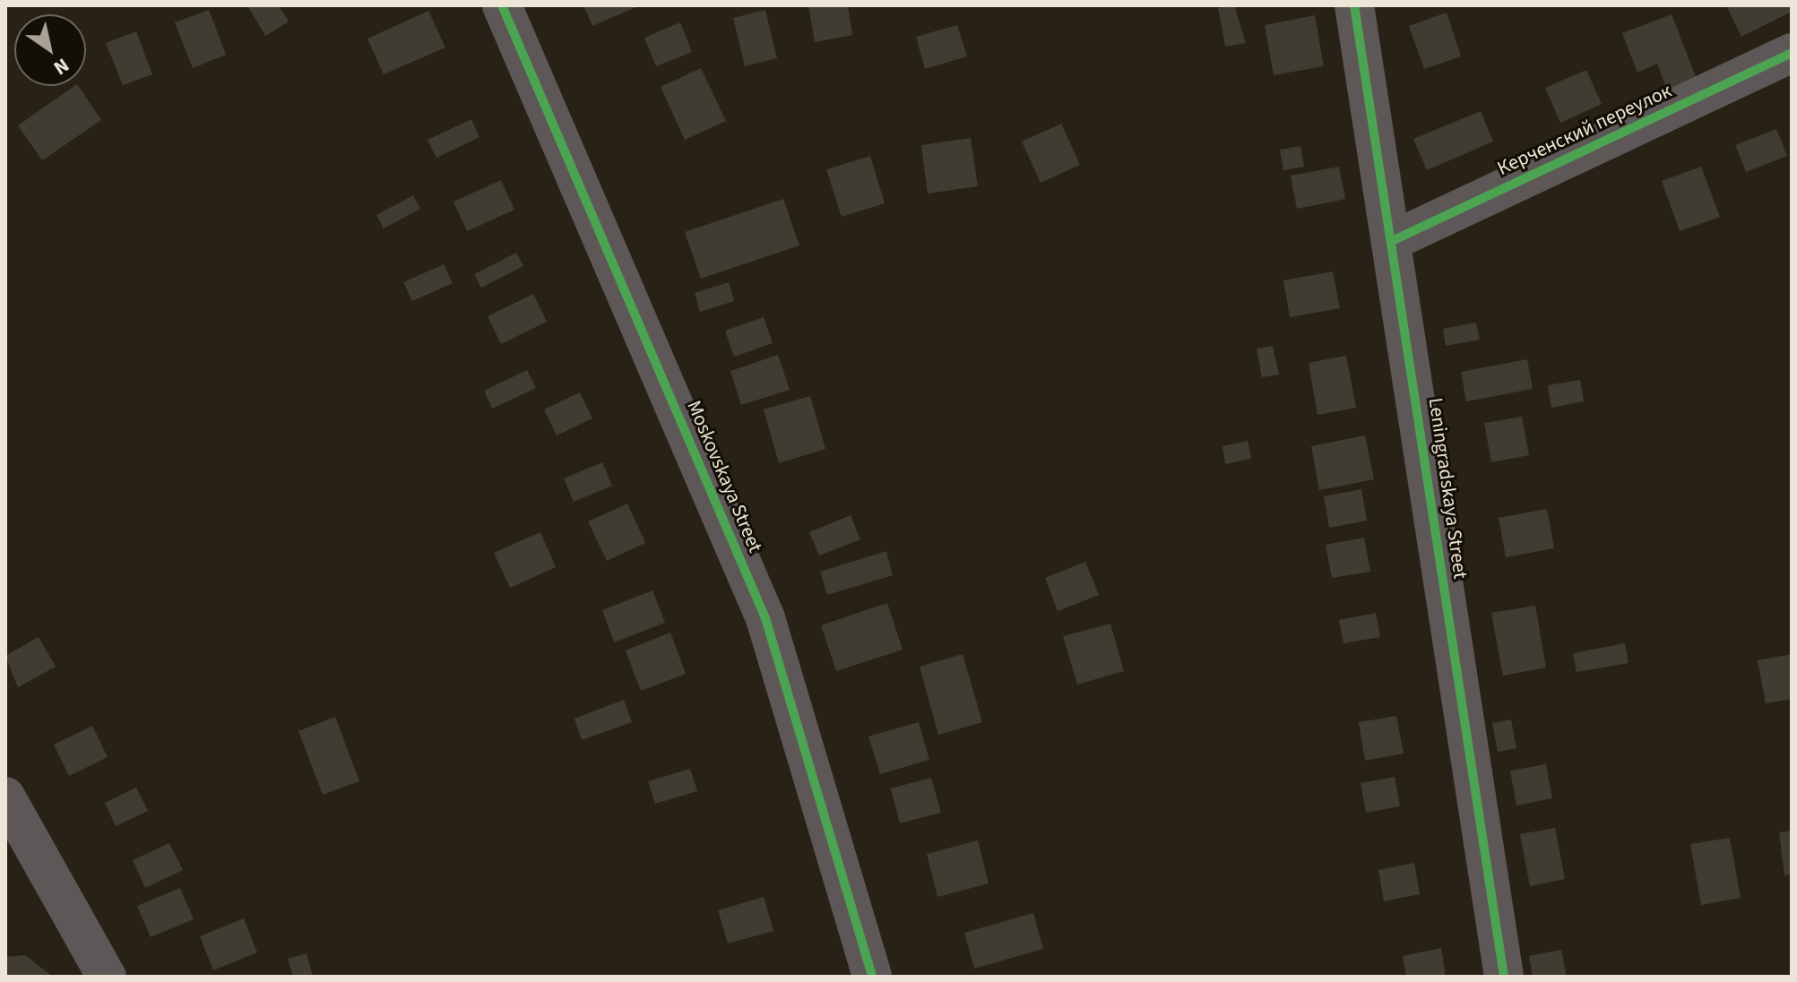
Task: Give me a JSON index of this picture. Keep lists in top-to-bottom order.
{
  "streets": {
    "street": ["Керченский переулок", "Moskovskaya Street", "Leningradskaya Street"]
  },
  "crossings": [
    ["Керченский переулок", "Leningradskaya Street"]
  ],
  "north": "bottom right"
}
